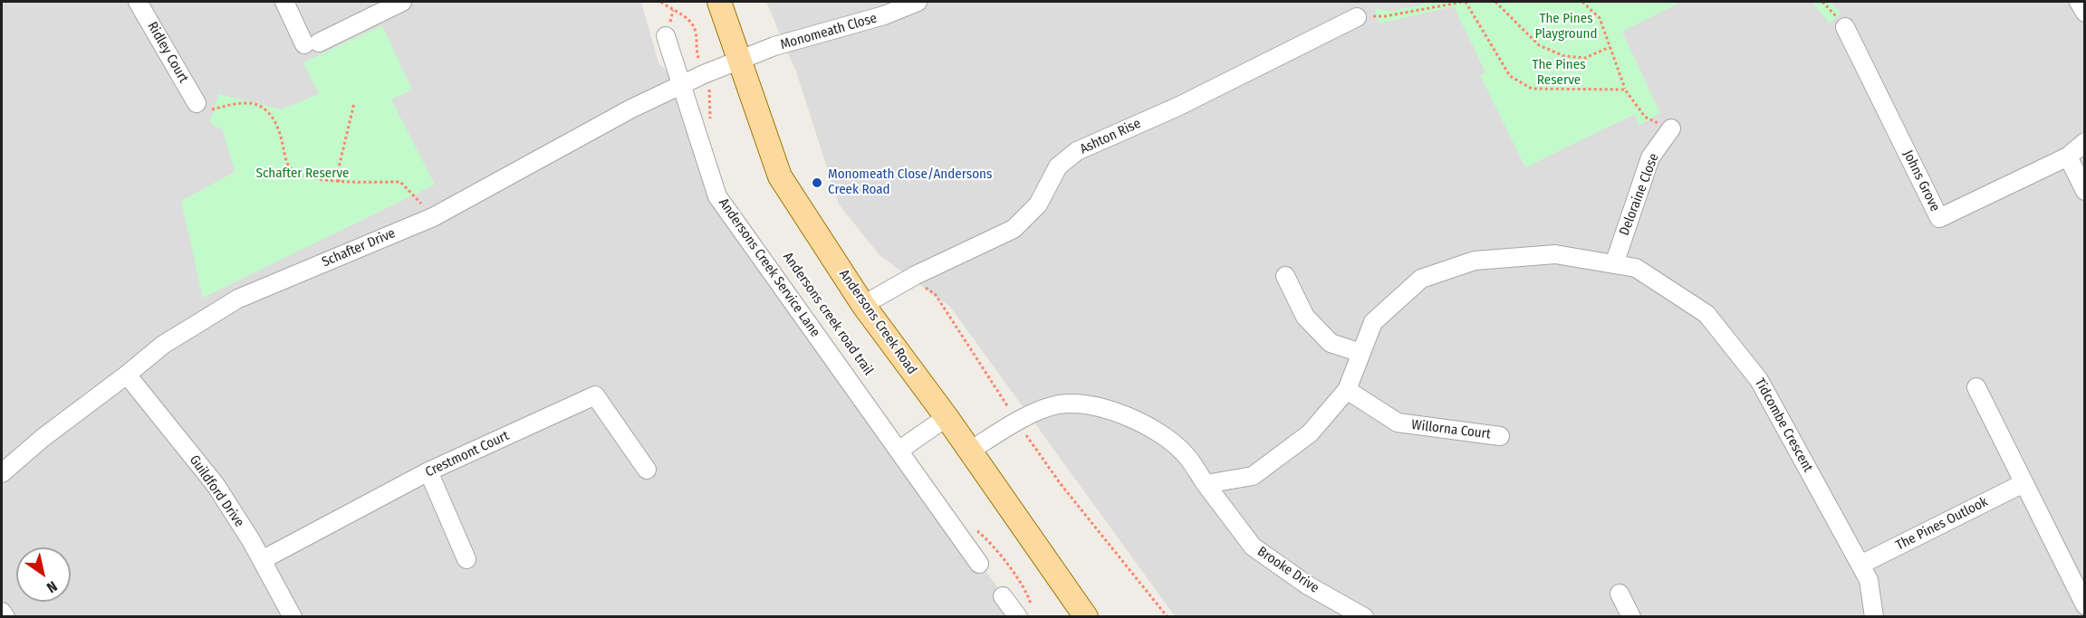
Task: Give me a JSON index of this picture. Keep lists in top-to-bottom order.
{
  "streets": {
    "main road": ["Andersons Creek Road"],
    "street": [
      "Monomeath Close",
      "Ridley Court",
      "Ashton Rise",
      "Johns Grove",
      "Deloraine Close",
      "Schafter Drive",
      "Andersons Creek Service Lane",
      "Tidcombe Crescent",
      "Willorna Court",
      "Crestmont Court",
      "Guildford Drive",
      "The Pines Outlook",
      "Brooke Drive"
    ]
  },
  "crossings": [
    ["Monomeath Close", "Schafter Drive"],
    ["Monomeath Close", "Andersons Creek Road"],
    ["Ashton Rise", "Andersons Creek Road"],
    ["Deloraine Close", "Tidcombe Crescent"],
    ["Schafter Drive", "Andersons Creek Service Lane"],
    ["Schafter Drive", "Andersons Creek Road"],
    ["Schafter Drive", "Guildford Drive"],
    ["Tidcombe Crescent", "Willorna Court"],
    ["Tidcombe Crescent", "The Pines Outlook"],
    ["Tidcombe Crescent", "Brooke Drive"],
    ["Crestmont Court", "Guildford Drive"]
  ],
  "parks": ["The Pines Playground", "The Pines Reserve", "Schafter Reserve"],
  "places": ["Monomeath Close/Andersons Creek Road"],
  "north": "bottom right"
}
